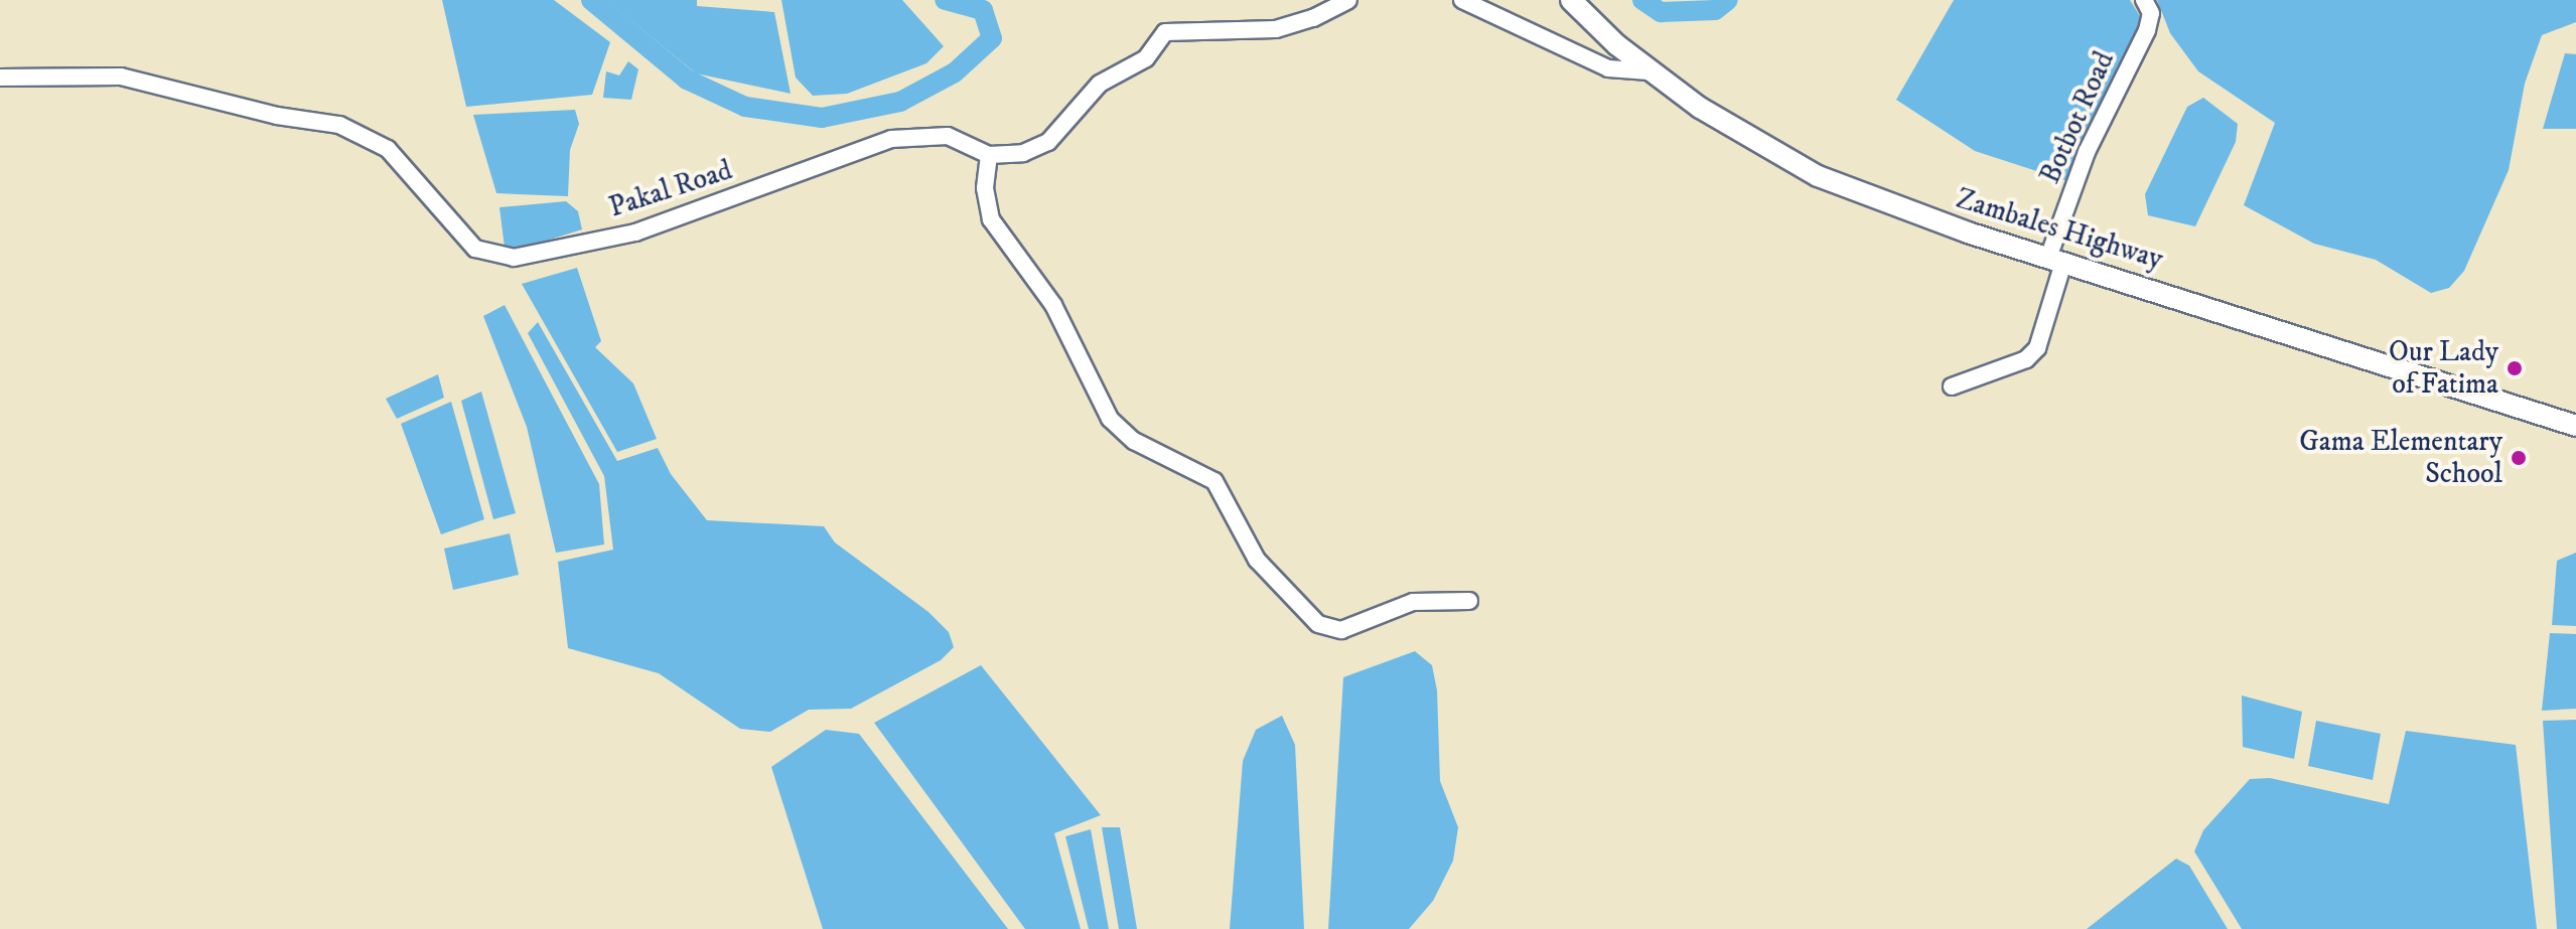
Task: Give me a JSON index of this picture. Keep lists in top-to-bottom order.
{
  "streets": {
    "main road": ["Zambales Highway"],
    "street": ["Botbot Road", "Pakal Road"]
  },
  "crossings": [
    ["Botbot Road", "Zambales Highway"]
  ],
  "places": ["Our Lady of Fatima", "Gama Elementary School"]
}
